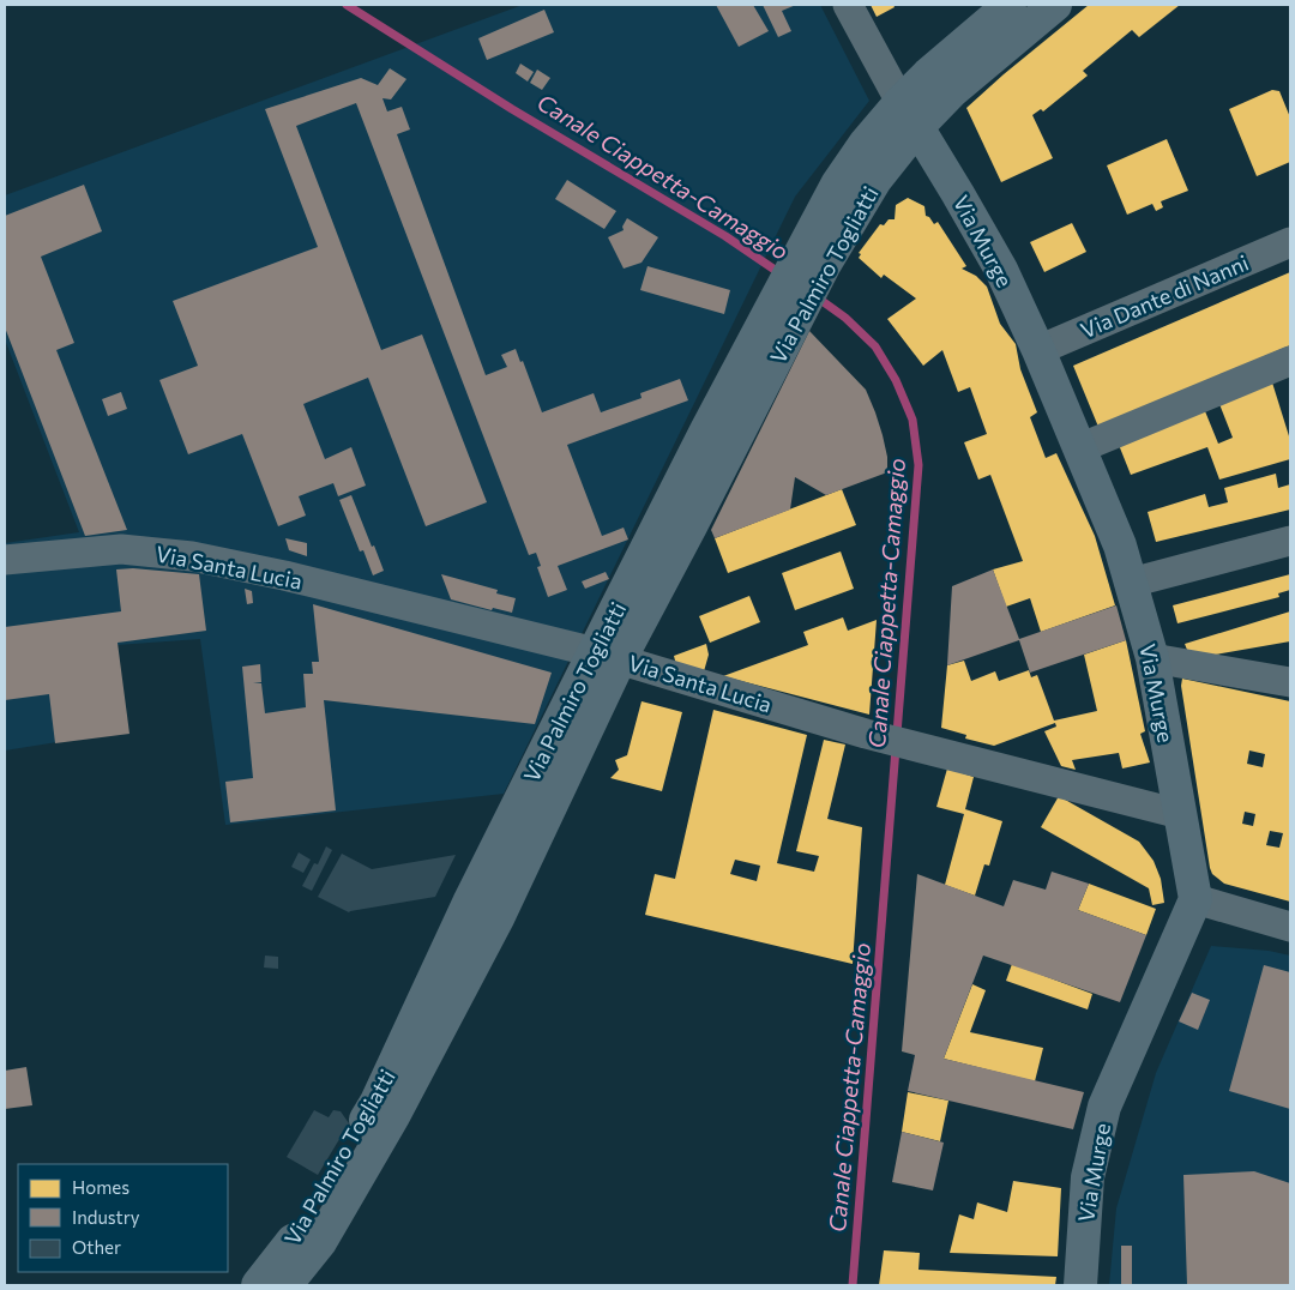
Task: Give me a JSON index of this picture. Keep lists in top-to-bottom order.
{
  "streets": {
    "main road": ["Via Murge", "Via Palmiro Togliatti"],
    "street": ["Via Dante di Nanni", "Via Santa Lucia"]
  },
  "crossings": [
    ["Via Murge", "Via Palmiro Togliatti"],
    ["Via Murge", "Via Dante di Nanni"],
    ["Via Murge", "Via Santa Lucia"],
    ["Via Palmiro Togliatti", "Via Santa Lucia"]
  ],
  "water": ["Canale Ciappetta-Camaggio"],
  "legend": ["Homes", "Industry", "Other"]
}
